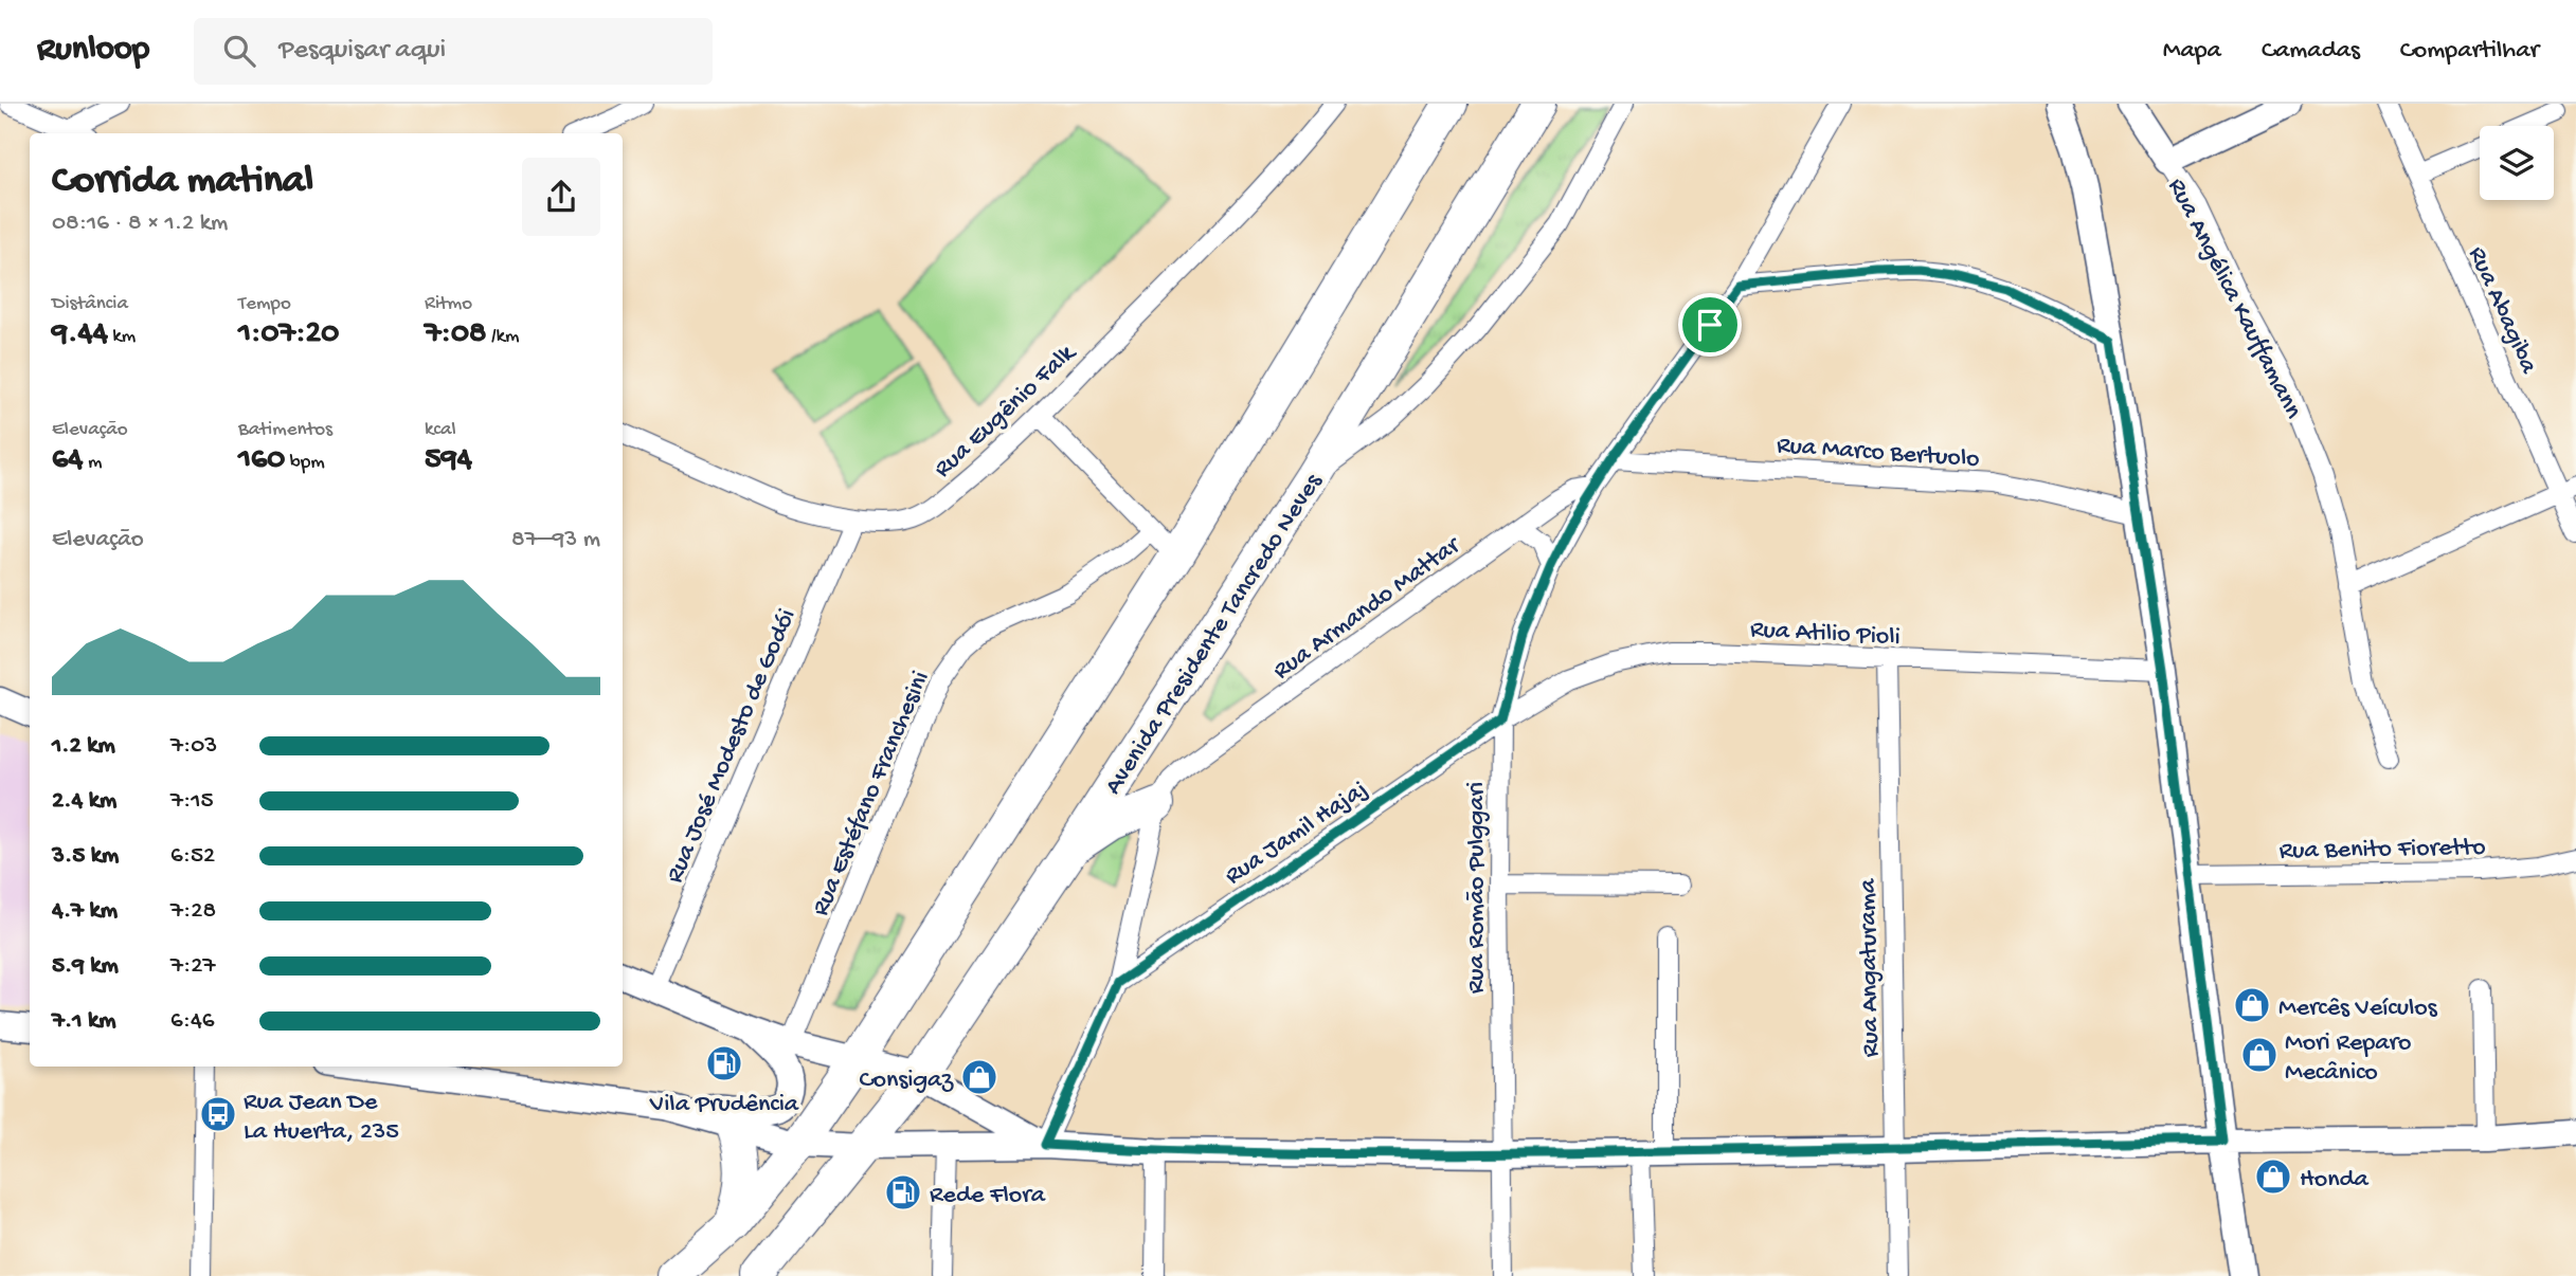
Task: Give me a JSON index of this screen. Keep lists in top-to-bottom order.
{
  "streets": {
    "highway": ["Avenida Presidente Tancredo Neves"],
    "main road": ["Rua Angélica Kauffamann"],
    "street": [
      "Rua Abagiba",
      "Rua Eugênio Falk",
      "Rua Marco Bertuolo",
      "Rua Armando Mattar",
      "Rua Atilio Pioli",
      "Rua José Modesto de Godói",
      "Rua Estéfano Franchesini",
      "Rua Jamil Hajaj",
      "Rua Benito Fioretto",
      "Rua Romão Pulggari",
      "Rua Angaturama"
    ]
  },
  "crossings": [
    ["Rua Eugênio Falk", "Rua José Modesto de Godói"],
    ["Rua Marco Bertuolo", "Rua Romão Pulggari"],
    ["Rua Armando Mattar", "Rua Romão Pulggari"],
    ["Rua Atilio Pioli", "Rua Jamil Hajaj"],
    ["Rua Atilio Pioli", "Rua Romão Pulggari"],
    ["Rua Atilio Pioli", "Rua Angaturama"],
    ["Rua Jamil Hajaj", "Rua Romão Pulggari"]
  ],
  "places": {
    "shop": [
      "Mercês Veículos",
      "Mori Reparo Mecânico",
      "Consigaz",
      "Honda"
    ],
    "fuel station": ["Vila Prudência", "Rede Flora"],
    "bus stop": ["Rua Jean De La Huerta, 235"]
  },
  "page": {
    "header": "Runloop",
    "search": "Pesquisar aqui",
    "nav": ["Mapa", "Camadas", "Compartilhar"],
    "heading": ["Corrida matinal", "08:16 · 8 × 1.2 km"],
    "stats": [
      ["Distância", "9.44 km"],
      ["Tempo", "1:07:20"],
      ["Ritmo", "7:08 /km"],
      ["Elevação", "64 m"],
      ["Batimentos", "160 bpm"],
      ["kcal", "594"]
    ],
    "chart": ["Elevação", "87–93 m"],
    "list": [
      {
        "name": "1.2 km",
        "note": "7:03"
      },
      {
        "name": "2.4 km",
        "note": "7:15"
      },
      {
        "name": "3.5 km",
        "note": "6:52"
      },
      {
        "name": "4.7 km",
        "note": "7:28"
      },
      {
        "name": "5.9 km",
        "note": "7:27"
      },
      {
        "name": "7.1 km",
        "note": "6:46"
      }
    ]
  }
}
